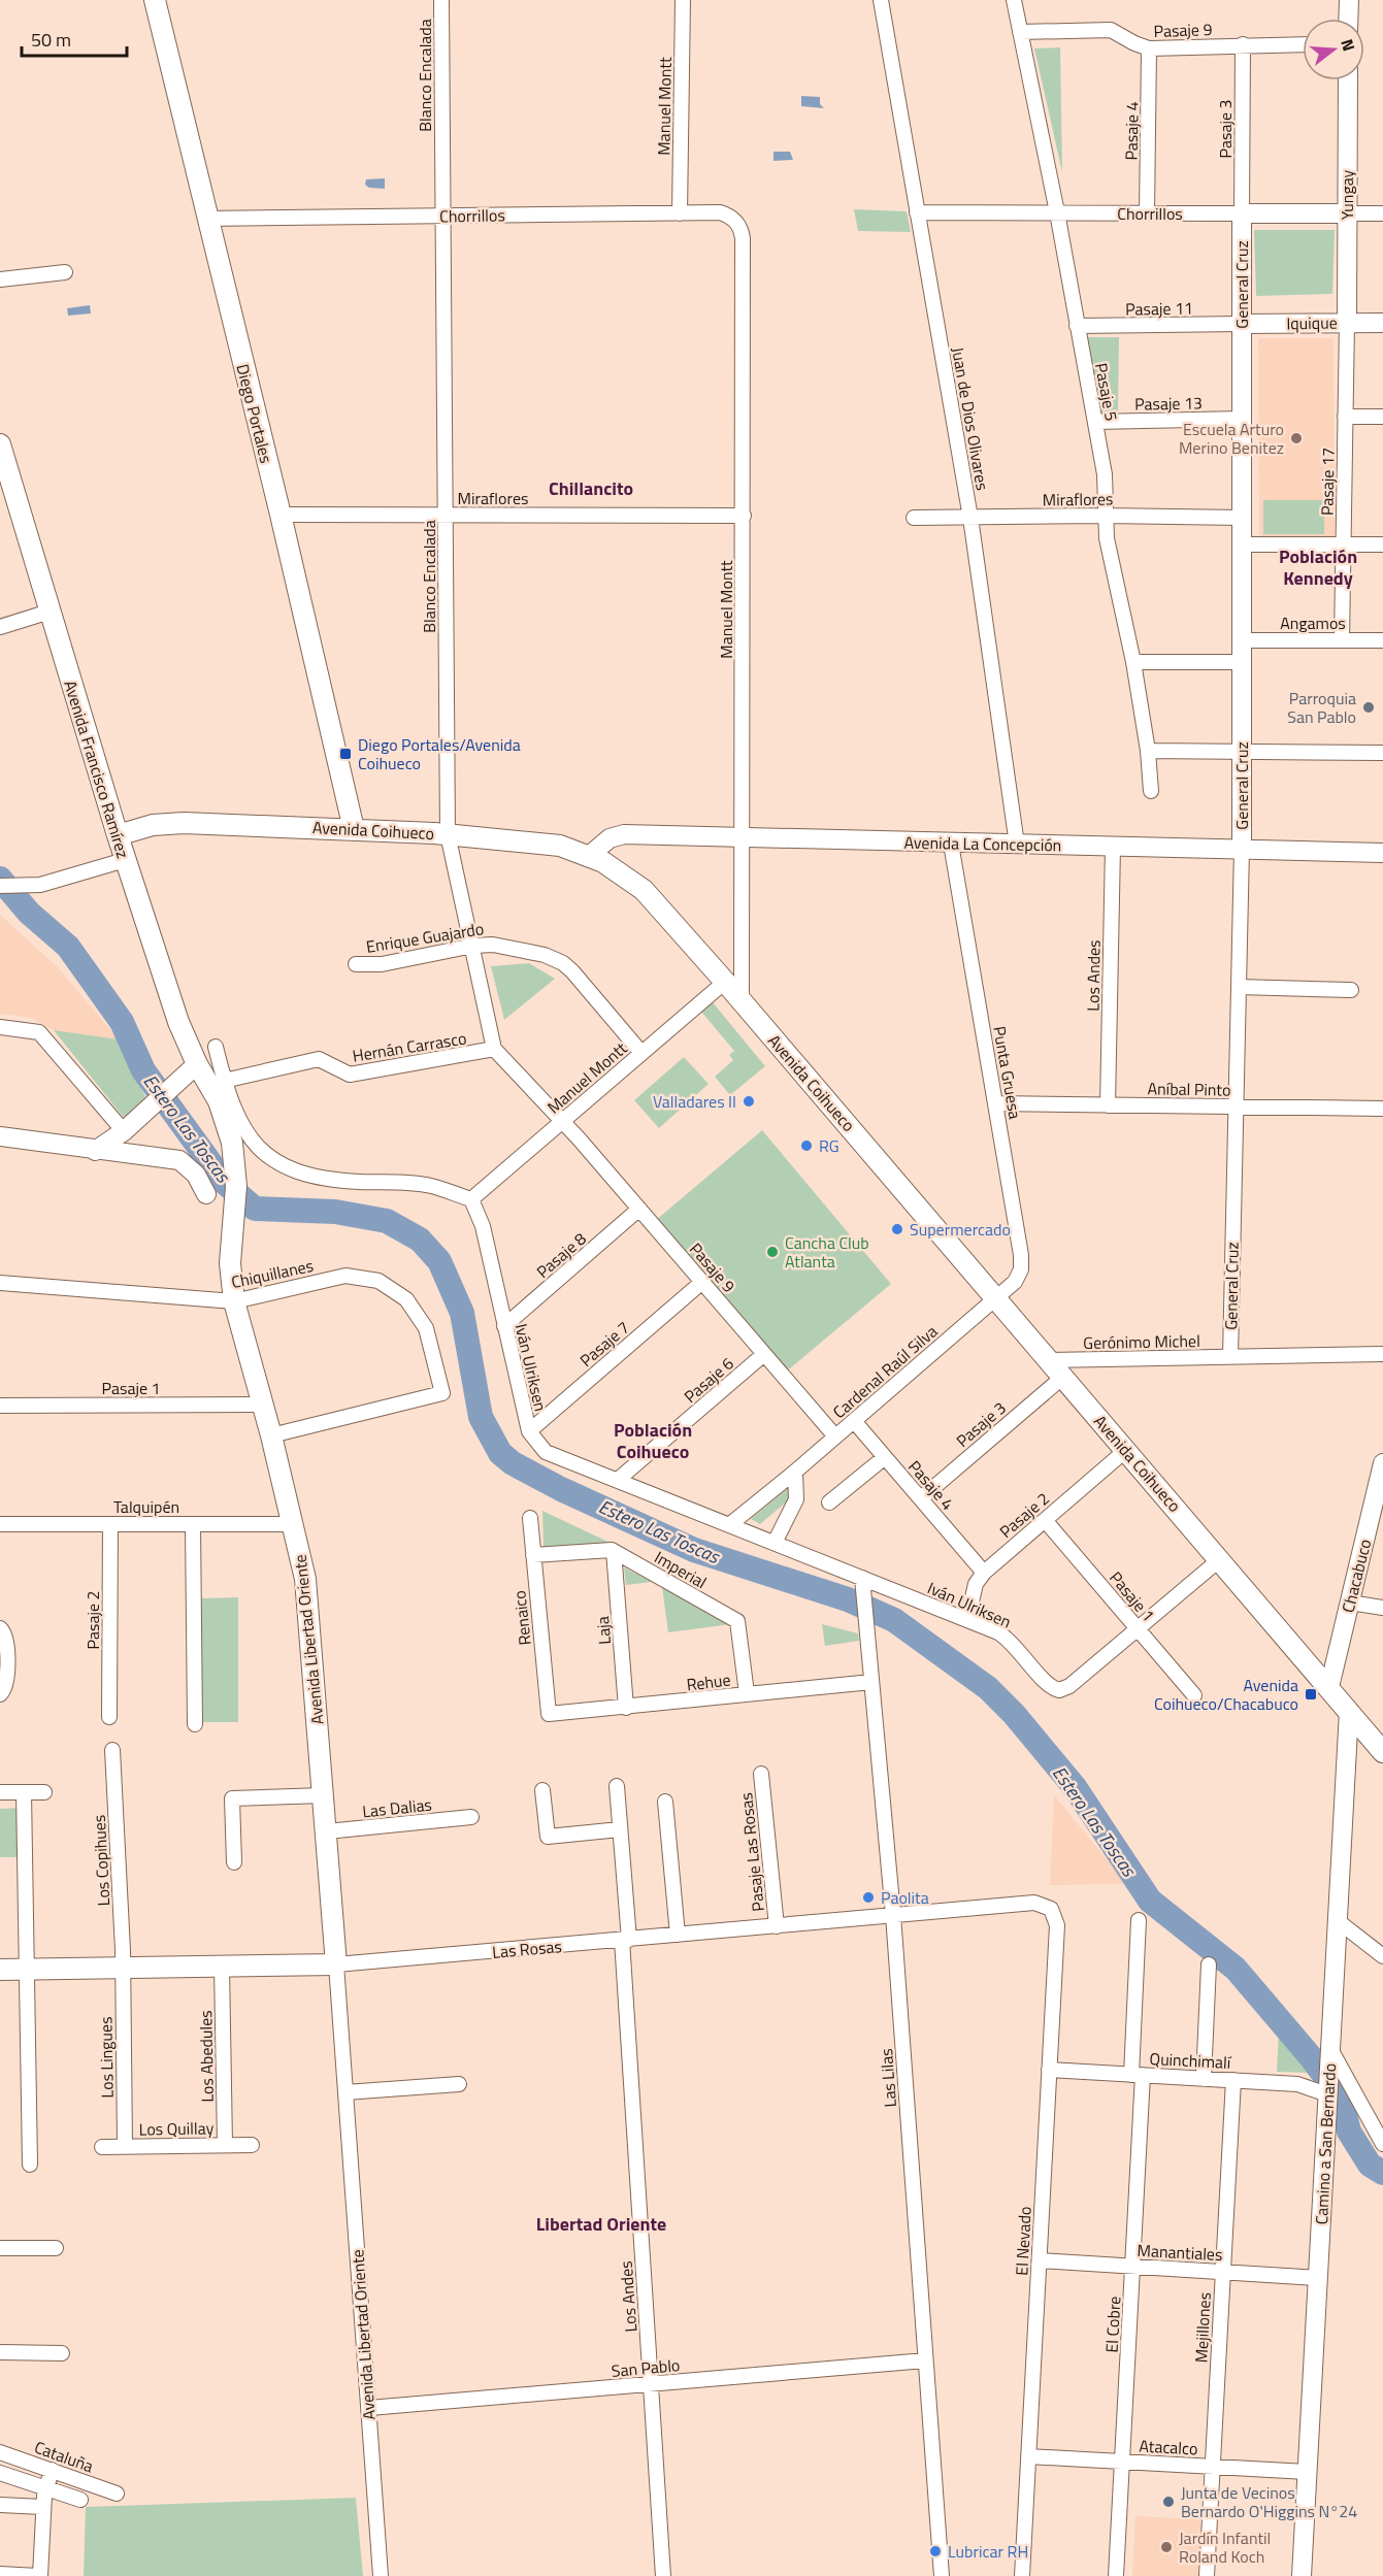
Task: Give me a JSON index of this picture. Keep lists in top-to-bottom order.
{
  "streets": {
    "main road": [
      "Diego Portales",
      "Avenida Francisco Ramírez",
      "Avenida Coihueco",
      "Avenida Libertad Oriente",
      "Las Rosas"
    ],
    "street": [
      "Pasaje 9",
      "Blanco Encalada",
      "Manuel Montt",
      "Pasaje 3",
      "Pasaje 4",
      "Yungay",
      "Chorrillos",
      "General Cruz",
      "Pasaje 11",
      "Iquique",
      "Pasaje 5",
      "Pasaje 13",
      "Juan de Dios Olivares",
      "Pasaje 17",
      "Miraflores",
      "Angamos",
      "Avenida La Concepción",
      "Enrique Guajardo",
      "Los Andes",
      "Hernán Carrasco",
      "Punta Gruesa",
      "Aníbal Pinto",
      "Pasaje 8",
      "Chiquillanes",
      "Gerónimo Michel",
      "Pasaje 7",
      "Iván Ulriksen",
      "Cardenal Raúl Silva",
      "Pasaje 6",
      "Pasaje 1",
      "Talquipén",
      "Pasaje 2",
      "Imperial",
      "Chacabuco",
      "Renaico",
      "Laja",
      "Rehue",
      "Las Dalias",
      "Pasaje Las Rosas",
      "Los Copihues",
      "Los Abedules",
      "Los Lingues",
      "Quinchimalí",
      "Las Lilas",
      "Los Quillay",
      "Camino a San Bernardo",
      "El Nevado",
      "Manantiales",
      "El Cobre",
      "Mejillones",
      "San Pablo",
      "Atacalco",
      "Cataluña"
    ]
  },
  "crossings": [
    ["Pasaje 9", "Manuel Montt"],
    ["Pasaje 9", "Pasaje 3"],
    ["Pasaje 9", "Pasaje 4"],
    ["Pasaje 9", "Pasaje 5"],
    ["Pasaje 9", "Pasaje 8"],
    ["Pasaje 9", "Pasaje 7"],
    ["Pasaje 9", "Cardenal Raúl Silva"],
    ["Pasaje 9", "Pasaje 6"],
    ["Blanco Encalada", "Chorrillos"],
    ["Blanco Encalada", "Miraflores"],
    ["Blanco Encalada", "Avenida Coihueco"],
    ["Blanco Encalada", "Enrique Guajardo"],
    ["Blanco Encalada", "Hernán Carrasco"],
    ["Manuel Montt", "Chorrillos"],
    ["Manuel Montt", "Miraflores"],
    ["Manuel Montt", "Avenida Coihueco"],
    ["Manuel Montt", "Avenida La Concepción"],
    ["Manuel Montt", "Enrique Guajardo"],
    ["Manuel Montt", "Iván Ulriksen"],
    ["Pasaje 3", "Pasaje 4"],
    ["Pasaje 3", "Chorrillos"],
    ["Pasaje 3", "General Cruz"],
    ["Pasaje 3", "Avenida Coihueco"],
    ["Pasaje 4", "Chorrillos"],
    ["Pasaje 4", "Cardenal Raúl Silva"],
    ["Pasaje 4", "Pasaje 2"],
    ["Yungay", "Chorrillos"],
    ["Yungay", "Iquique"],
    ["Yungay", "Pasaje 17"],
    ["Chorrillos", "General Cruz"],
    ["Chorrillos", "Pasaje 5"],
    ["Chorrillos", "Diego Portales"],
    ["Chorrillos", "Juan de Dios Olivares"],
    ["General Cruz", "Pasaje 11"],
    ["General Cruz", "Iquique"],
    ["General Cruz", "Pasaje 13"],
    ["General Cruz", "Miraflores"],
    ["General Cruz", "Angamos"],
    ["General Cruz", "Avenida La Concepción"],
    ["General Cruz", "Aníbal Pinto"],
    ["General Cruz", "Gerónimo Michel"],
    ["Pasaje 11", "Iquique"],
    ["Pasaje 11", "Pasaje 5"],
    ["Iquique", "Pasaje 17"],
    ["Pasaje 5", "Pasaje 13"],
    ["Pasaje 5", "Miraflores"],
    ["Diego Portales", "Miraflores"],
    ["Diego Portales", "Avenida Coihueco"],
    ["Juan de Dios Olivares", "Miraflores"],
    ["Juan de Dios Olivares", "Avenida La Concepción"],
    ["Pasaje 17", "Angamos"],
    ["Avenida Francisco Ramírez", "Avenida Coihueco"],
    ["Avenida Francisco Ramírez", "Hernán Carrasco"],
    ["Avenida Francisco Ramírez", "Avenida Libertad Oriente"],
    ["Avenida Coihueco", "Avenida La Concepción"],
    ["Avenida Coihueco", "Punta Gruesa"],
    ["Avenida Coihueco", "Gerónimo Michel"],
    ["Avenida Coihueco", "Cardenal Raúl Silva"],
    ["Avenida Coihueco", "Pasaje 2"],
    ["Avenida Coihueco", "Chacabuco"],
    ["Avenida Coihueco", "Camino a San Bernardo"],
    ["Avenida La Concepción", "Los Andes"],
    ["Avenida La Concepción", "Punta Gruesa"],
    ["Los Andes", "Aníbal Pinto"],
    ["Los Andes", "Las Rosas"],
    ["Los Andes", "San Pablo"],
    ["Hernán Carrasco", "Avenida Libertad Oriente"],
    ["Punta Gruesa", "Aníbal Pinto"],
    ["Punta Gruesa", "Cardenal Raúl Silva"],
    ["Pasaje 8", "Iván Ulriksen"],
    ["Chiquillanes", "Avenida Libertad Oriente"],
    ["Pasaje 7", "Iván Ulriksen"],
    ["Iván Ulriksen", "Cardenal Raúl Silva"],
    ["Iván Ulriksen", "Pasaje 6"],
    ["Iván Ulriksen", "Pasaje 1"],
    ["Iván Ulriksen", "Pasaje 2"],
    ["Iván Ulriksen", "Las Lilas"],
    ["Pasaje 1", "Pasaje 2"],
    ["Pasaje 1", "Avenida Libertad Oriente"],
    ["Talquipén", "Pasaje 2"],
    ["Talquipén", "Avenida Libertad Oriente"],
    ["Imperial", "Laja"],
    ["Imperial", "Rehue"],
    ["Renaico", "Rehue"],
    ["Laja", "Rehue"],
    ["Avenida Libertad Oriente", "Las Dalias"],
    ["Avenida Libertad Oriente", "Las Rosas"],
    ["Avenida Libertad Oriente", "San Pablo"],
    ["Rehue", "Las Lilas"],
    ["Pasaje Las Rosas", "Las Rosas"],
    ["Los Copihues", "Las Rosas"],
    ["Los Copihues", "Los Lingues"],
    ["Las Rosas", "Los Abedules"],
    ["Las Rosas", "Los Lingues"],
    ["Las Rosas", "Las Lilas"],
    ["Las Rosas", "El Nevado"],
    ["Los Abedules", "Los Quillay"],
    ["Los Lingues", "Los Quillay"],
    ["Quinchimalí", "Camino a San Bernardo"],
    ["Quinchimalí", "El Nevado"],
    ["Quinchimalí", "El Cobre"],
    ["Quinchimalí", "Mejillones"],
    ["Las Lilas", "San Pablo"],
    ["Camino a San Bernardo", "Manantiales"],
    ["Camino a San Bernardo", "Atacalco"],
    ["El Nevado", "Manantiales"],
    ["El Nevado", "Atacalco"],
    ["Manantiales", "El Cobre"],
    ["Manantiales", "Mejillones"],
    ["El Cobre", "Atacalco"],
    ["Mejillones", "Atacalco"]
  ],
  "districts": [
    "Chillancito",
    "Población Kennedy",
    "Población Coihueco",
    "Libertad Oriente"
  ],
  "water": ["Estero Las Toscas"],
  "places": {
    "other": [
      "Escuela Arturo Merino Benitez",
      "Parroquia San Pablo",
      "Valladares II",
      "RG",
      "Supermercado",
      "Cancha Club Atlanta",
      "Paolita",
      "Junta de Vecinos Bernardo O'Higgins N°24",
      "Jardín Infantil Roland Koch",
      "Lubricar RH"
    ],
    "transit": ["Diego Portales/Avenida Coihueco", "Avenida Coihueco/Chacabuco"]
  },
  "scale_bar": "50 m",
  "north": "right"
}
